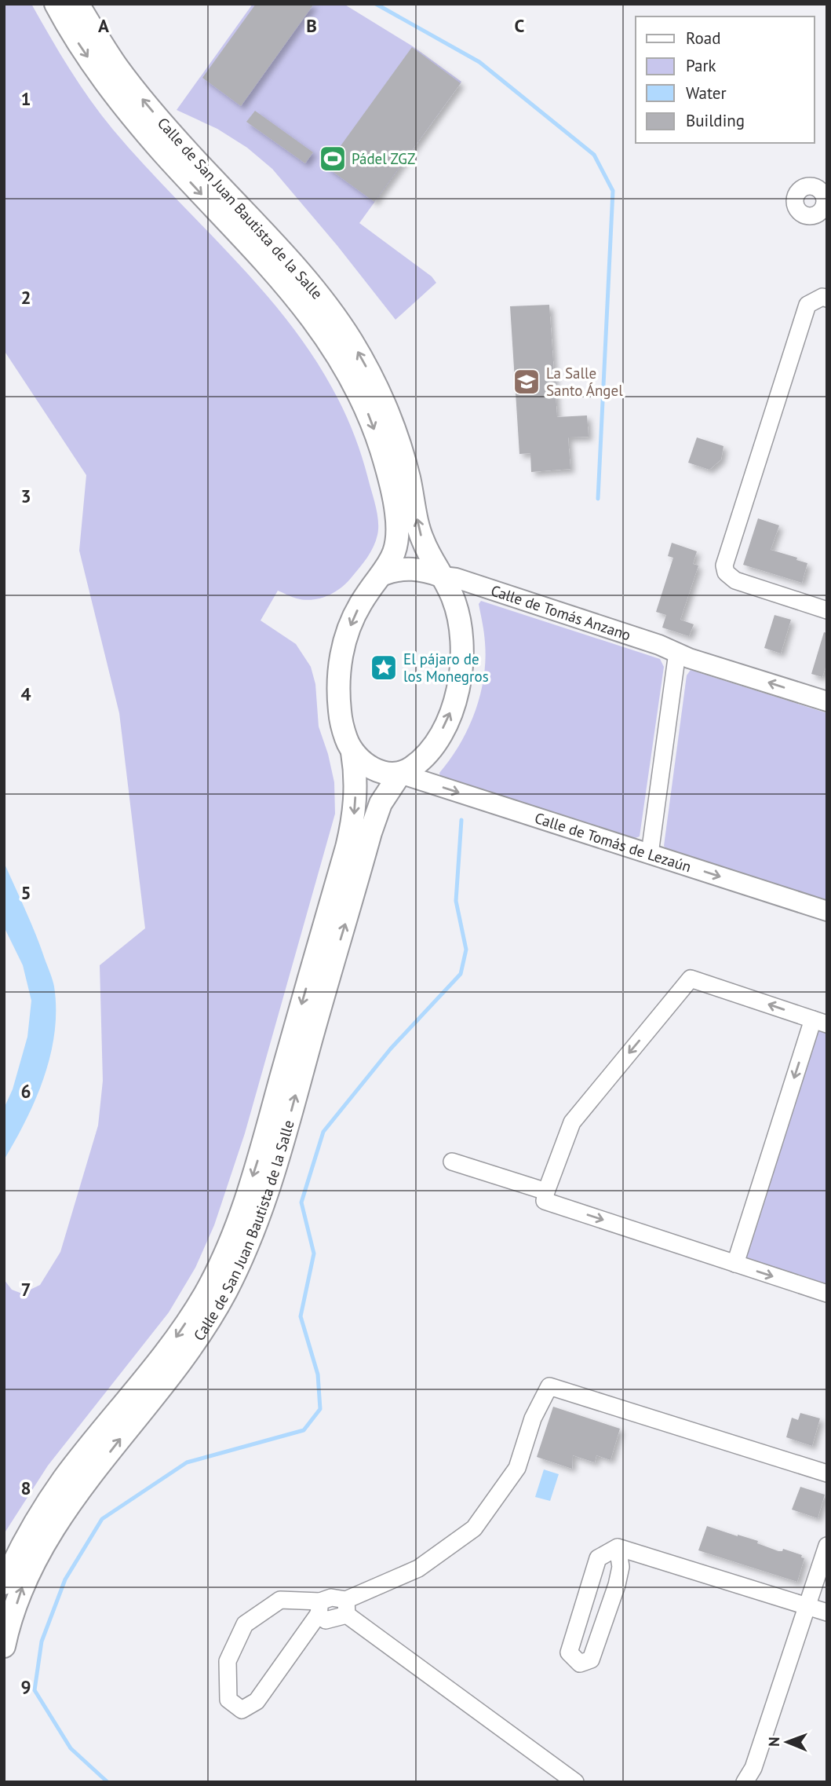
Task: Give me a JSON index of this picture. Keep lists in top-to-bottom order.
{
  "streets": {
    "main road": ["Calle de San Juan Bautista de la Salle"],
    "street": ["Calle de Tomás Anzano", "Calle de Tomás de Lezaún"]
  },
  "crossings": [
    ["Calle de San Juan Bautista de la Salle", "Calle de Tomás Anzano"],
    ["Calle de San Juan Bautista de la Salle", "Calle de Tomás de Lezaún"],
    ["Calle de Tomás Anzano", "Calle de Tomás de Lezaún"]
  ],
  "one_way": ["Calle de Tomás Anzano", "Calle de Tomás de Lezaún"],
  "places": {
    "sports": ["Pádel ZGZ"],
    "school or university": ["La Salle Santo Ángel"],
    "place": ["El pájaro de los Monegros"]
  },
  "legend": [
    "Road",
    "Park",
    "Water",
    "Building"
  ],
  "north": "left",
  "grid": {
    "columns": ["A", "B", "C"],
    "rows": [
      "1",
      "2",
      "3",
      "4",
      "5",
      "6",
      "7",
      "8",
      "9"
    ]
  }
}
